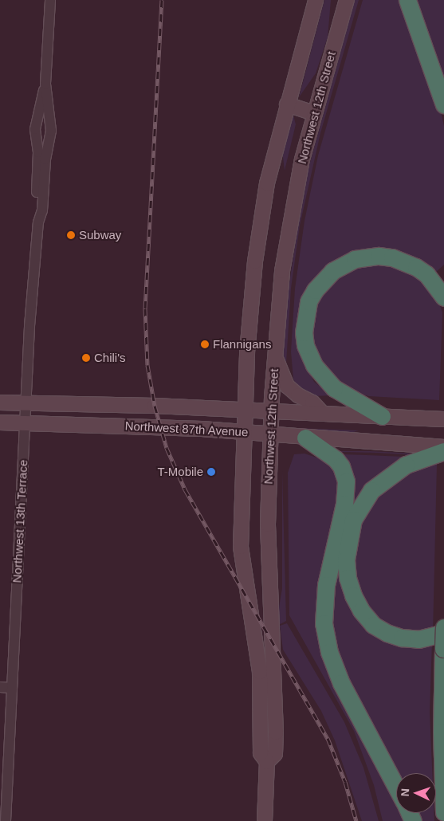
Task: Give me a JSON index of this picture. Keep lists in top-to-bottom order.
{
  "streets": {
    "main road": ["Northwest 12th Street", "Northwest 87th Avenue"],
    "street": ["Northwest 13th Terrace"]
  },
  "crossings": [
    ["Northwest 12th Street", "Northwest 87th Avenue"],
    ["Northwest 87th Avenue", "Northwest 13th Terrace"]
  ],
  "places": [
    "Subway",
    "Flannigans",
    "Chili's",
    "T-Mobile"
  ],
  "north": "left"
}
